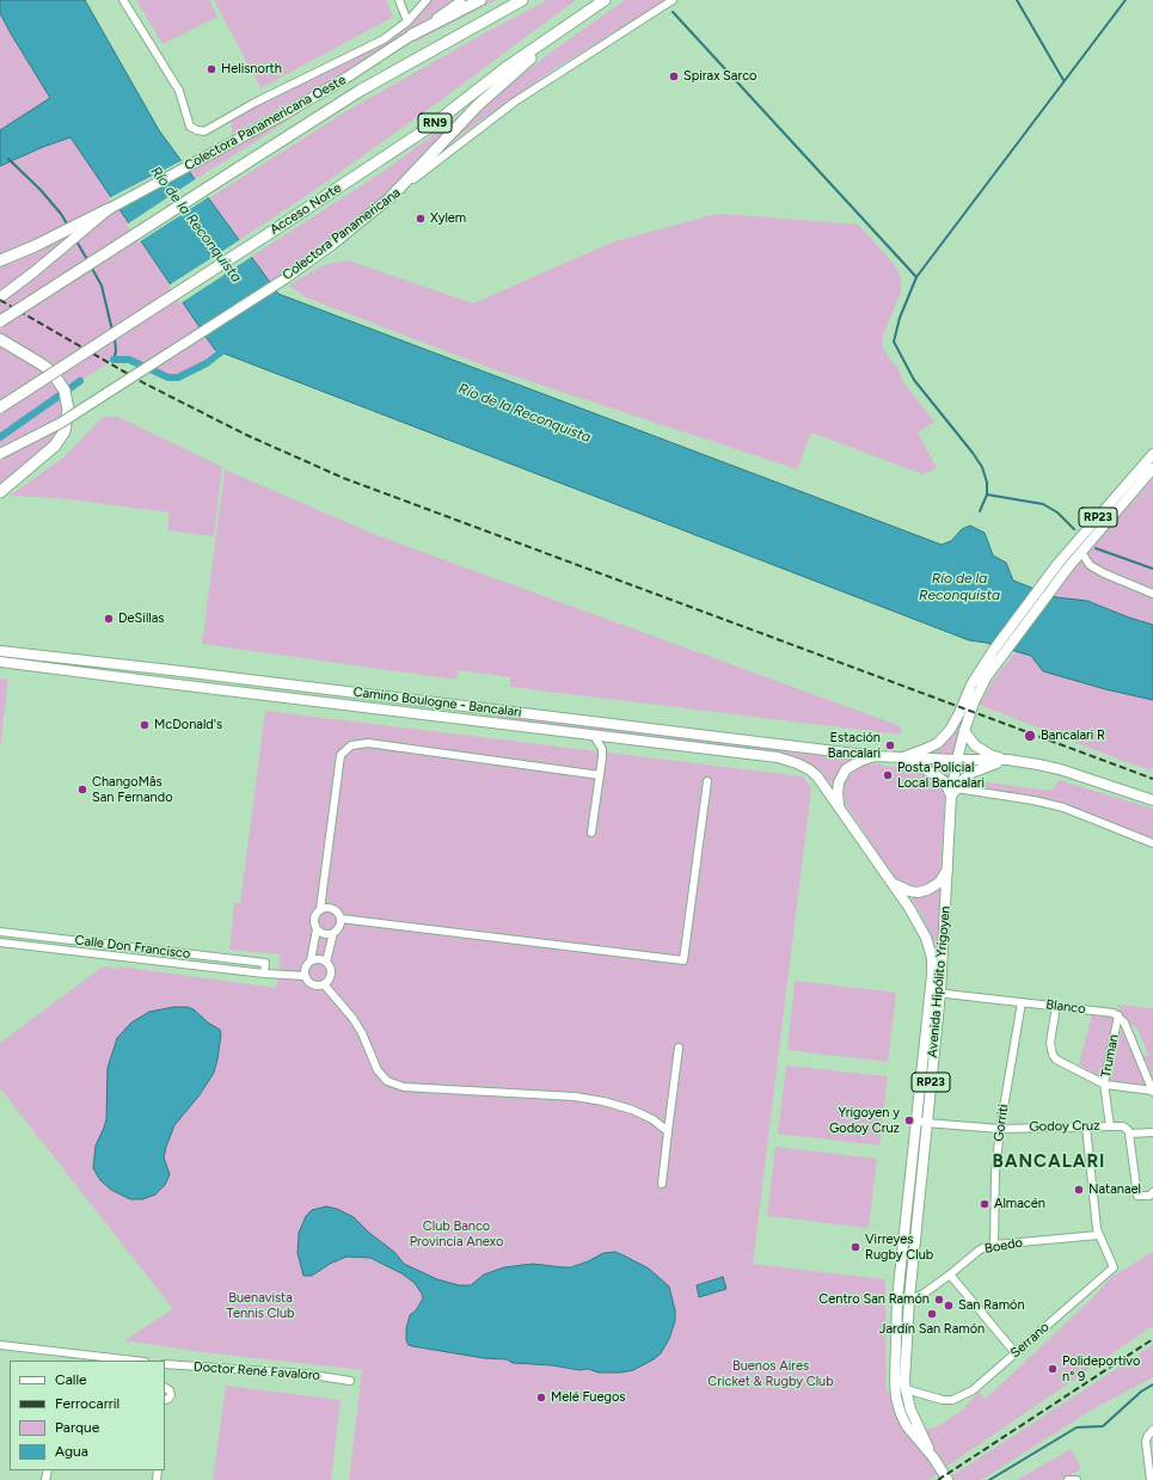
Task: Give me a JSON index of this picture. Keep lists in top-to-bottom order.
{
  "streets": {
    "highway": ["RN9", "Acceso Norte"],
    "main road": [
      "Colectora Panamericana Oeste",
      "Colectora Panamericana",
      "RP23",
      "Camino Boulogne - Bancalari",
      "Avenida Hipólito Yrigoyen"
    ],
    "street": [
      "Calle Don Francisco",
      "Blanco",
      "Truman",
      "Gorriti",
      "Godoy Cruz",
      "Boedo",
      "Serrano",
      "Doctor René Favaloro"
    ]
  },
  "crossings": [
    ["RP23", "Camino Boulogne - Bancalari"],
    ["RP23", "Avenida Hipólito Yrigoyen"],
    ["Camino Boulogne - Bancalari", "Avenida Hipólito Yrigoyen"],
    ["Avenida Hipólito Yrigoyen", "Blanco"],
    ["Avenida Hipólito Yrigoyen", "Godoy Cruz"],
    ["Avenida Hipólito Yrigoyen", "Boedo"],
    ["Avenida Hipólito Yrigoyen", "Serrano"],
    ["Blanco", "Truman"],
    ["Blanco", "Gorriti"],
    ["Truman", "Godoy Cruz"],
    ["Gorriti", "Godoy Cruz"],
    ["Gorriti", "Boedo"],
    ["Boedo", "Serrano"]
  ],
  "districts": ["BANCALARI"],
  "water": ["Río de la Reconquista"],
  "parks": ["Club Banco Provincia Anexo", "Buenavista Tennis Club", "Buenos Aires Cricket & Rugby Club"],
  "places": [
    "Helisnorth",
    "Spirax Sarco",
    "Xylem",
    "DeSillas",
    "McDonald's",
    "Bancalari R",
    "Estación Bancalari",
    "Posta Policial Local Bancalari",
    "ChangoMâs San Fernando",
    "Yrigoyen y Godoy Cruz",
    "Natanael",
    "Almacén",
    "Virreyes Rugby Club",
    "Centro San Ramón",
    "San Ramón",
    "Jardín San Ramón",
    "Polideportivo n° 9",
    "Melé Fuegos"
  ],
  "legend": [
    "Calle",
    "Ferrocarril",
    "Parque",
    "Agua"
  ]
}
